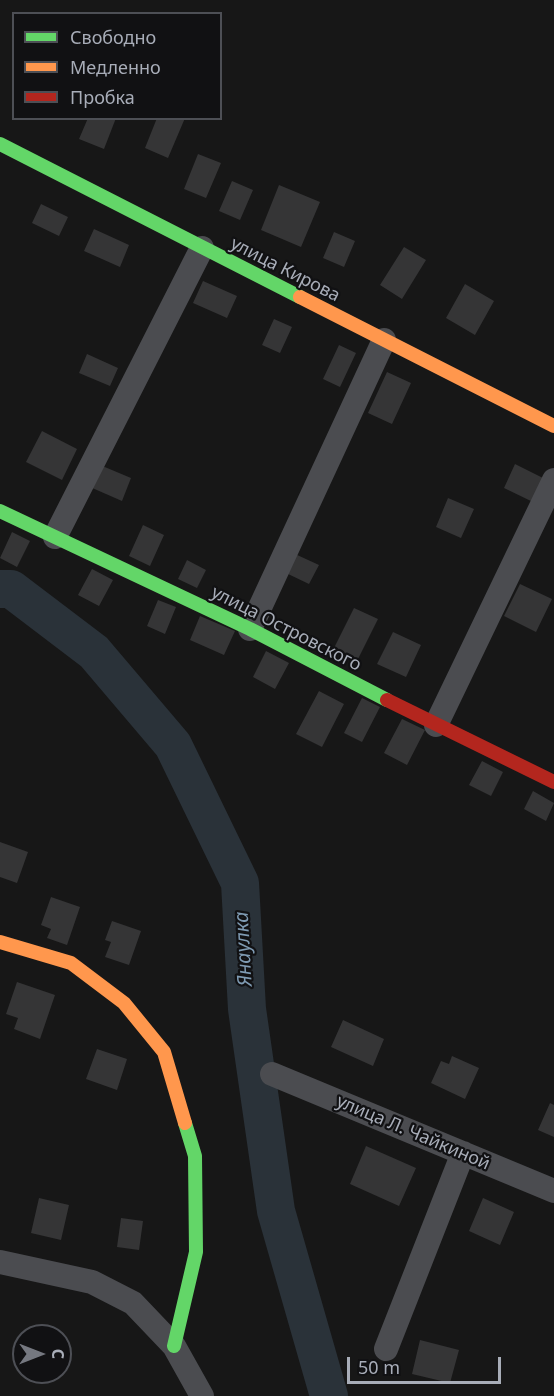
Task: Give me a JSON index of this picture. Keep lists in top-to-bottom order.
{
  "streets": {
    "street": ["улица Кирова", "улица Островского", "улица Л. Чайкиной"]
  },
  "water": ["Янаулка"],
  "legend": ["Свободно", "Медленно", "Пробка"],
  "scale_bar": "50 m",
  "north": "right"
}
